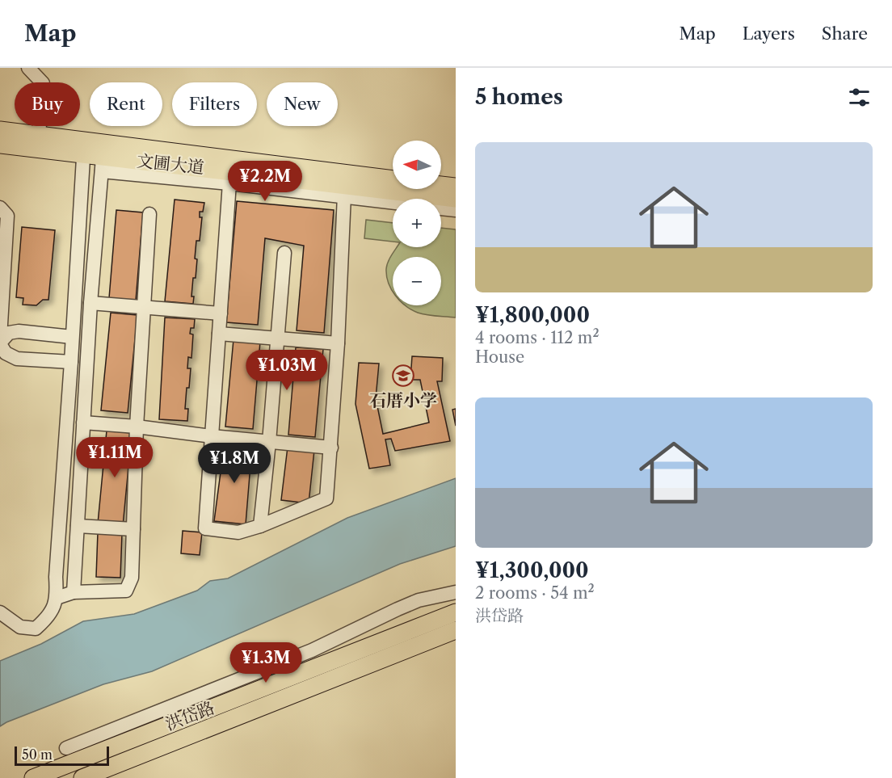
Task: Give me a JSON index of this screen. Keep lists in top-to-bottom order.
{
  "streets": {
    "main road": ["文圃大道", "洪岱路"]
  },
  "places": {
    "school or university": ["石厝小学"]
  },
  "scale_bar": "50 m",
  "north": "left",
  "page": {
    "header": "Map",
    "nav": ["Map", "Layers", "Share"],
    "heading": "5 homes",
    "chip": [
      "Buy",
      "Rent",
      "Filters",
      "New"
    ],
    "list": [
      {
        "name": "¥1,800,000",
        "note": "4 rooms · 112 m² · House"
      },
      {
        "name": "¥1,300,000",
        "note": "2 rooms · 54 m² · 洪岱路"
      }
    ],
    "map_buttons": ["+", "−"],
    "price": [
      "¥2.2M",
      "¥1.03M",
      "¥1.11M",
      "¥1.8M",
      "¥1.3M"
    ],
    "scale": "50 m"
  }
}
